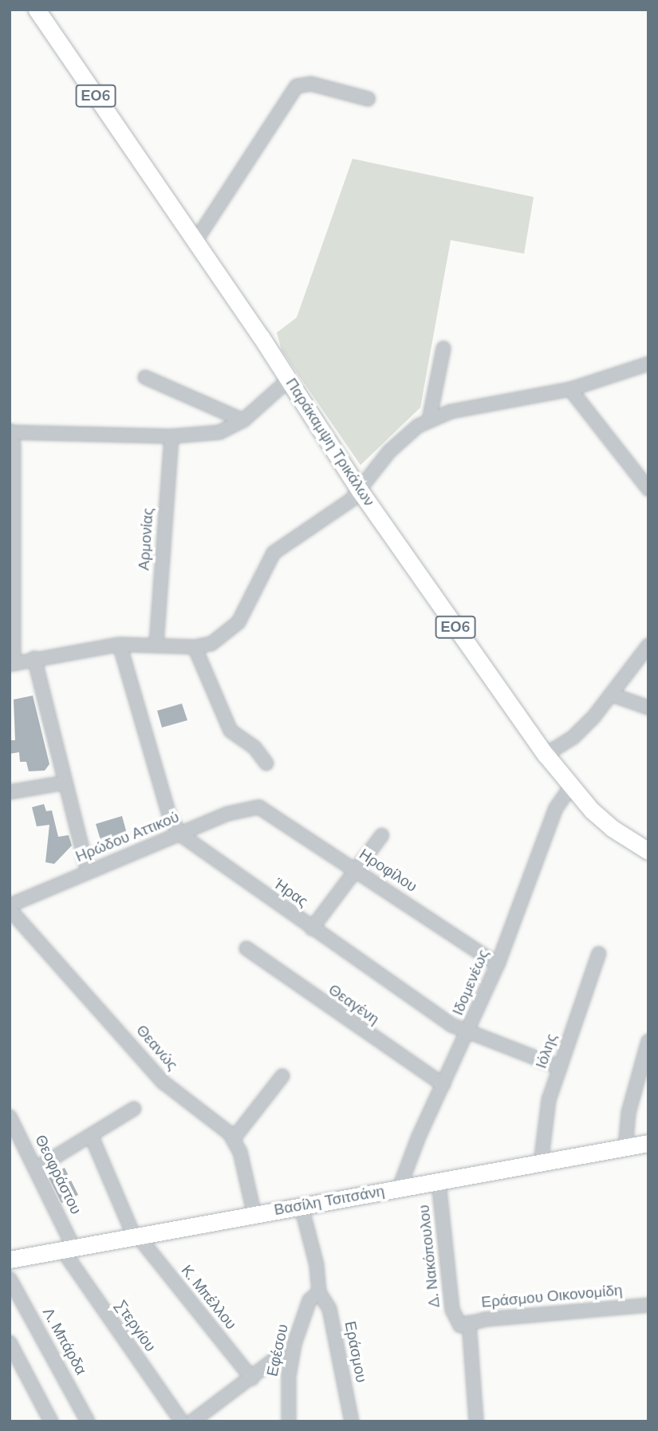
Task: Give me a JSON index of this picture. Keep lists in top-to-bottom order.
{
  "streets": {
    "main road": ["ΕΟ6", "Παράκαμψη Τρικάλων", "Βασίλη Τσιτσάνη"],
    "street": [
      "Αρμονίας",
      "Ηρώδου Αττικού",
      "Ηροφίλου",
      "Ήρας",
      "Ιδομενέως",
      "Θεαγένη",
      "Θεανώς",
      "Ιόλης",
      "Θεοφράστου",
      "Δ. Νακόπουλου",
      "Εράσμου Οικονομίδη",
      "Κ. Μπέλλου",
      "Στεργίου",
      "Λ. Μπάρδα",
      "Εφέσου",
      "Εράσμου"
    ]
  },
  "crossings": [
    ["Παράκαμψη Τρικάλων", "Ιδομενέως"],
    ["Ηρώδου Αττικού", "Ηροφίλου"],
    ["Ηρώδου Αττικού", "Ήρας"],
    ["Ηροφίλου", "Ιδομενέως"],
    ["Ήρας", "Ιδομενέως"],
    ["Ήρας", "Ιόλης"],
    ["Ιδομενέως", "Θεαγένη"],
    ["Ιδομενέως", "Βασίλη Τσιτσάνη"],
    ["Ιόλης", "Βασίλη Τσιτσάνη"],
    ["Θεοφράστου", "Βασίλη Τσιτσάνη"],
    ["Θεοφράστου", "Στεργίου"],
    ["Βασίλη Τσιτσάνη", "Δ. Νακόπουλου"],
    ["Βασίλη Τσιτσάνη", "Κ. Μπέλλου"],
    ["Βασίλη Τσιτσάνη", "Στεργίου"],
    ["Δ. Νακόπουλου", "Εράσμου Οικονομίδη"],
    ["Εφέσου", "Εράσμου"]
  ]
}
